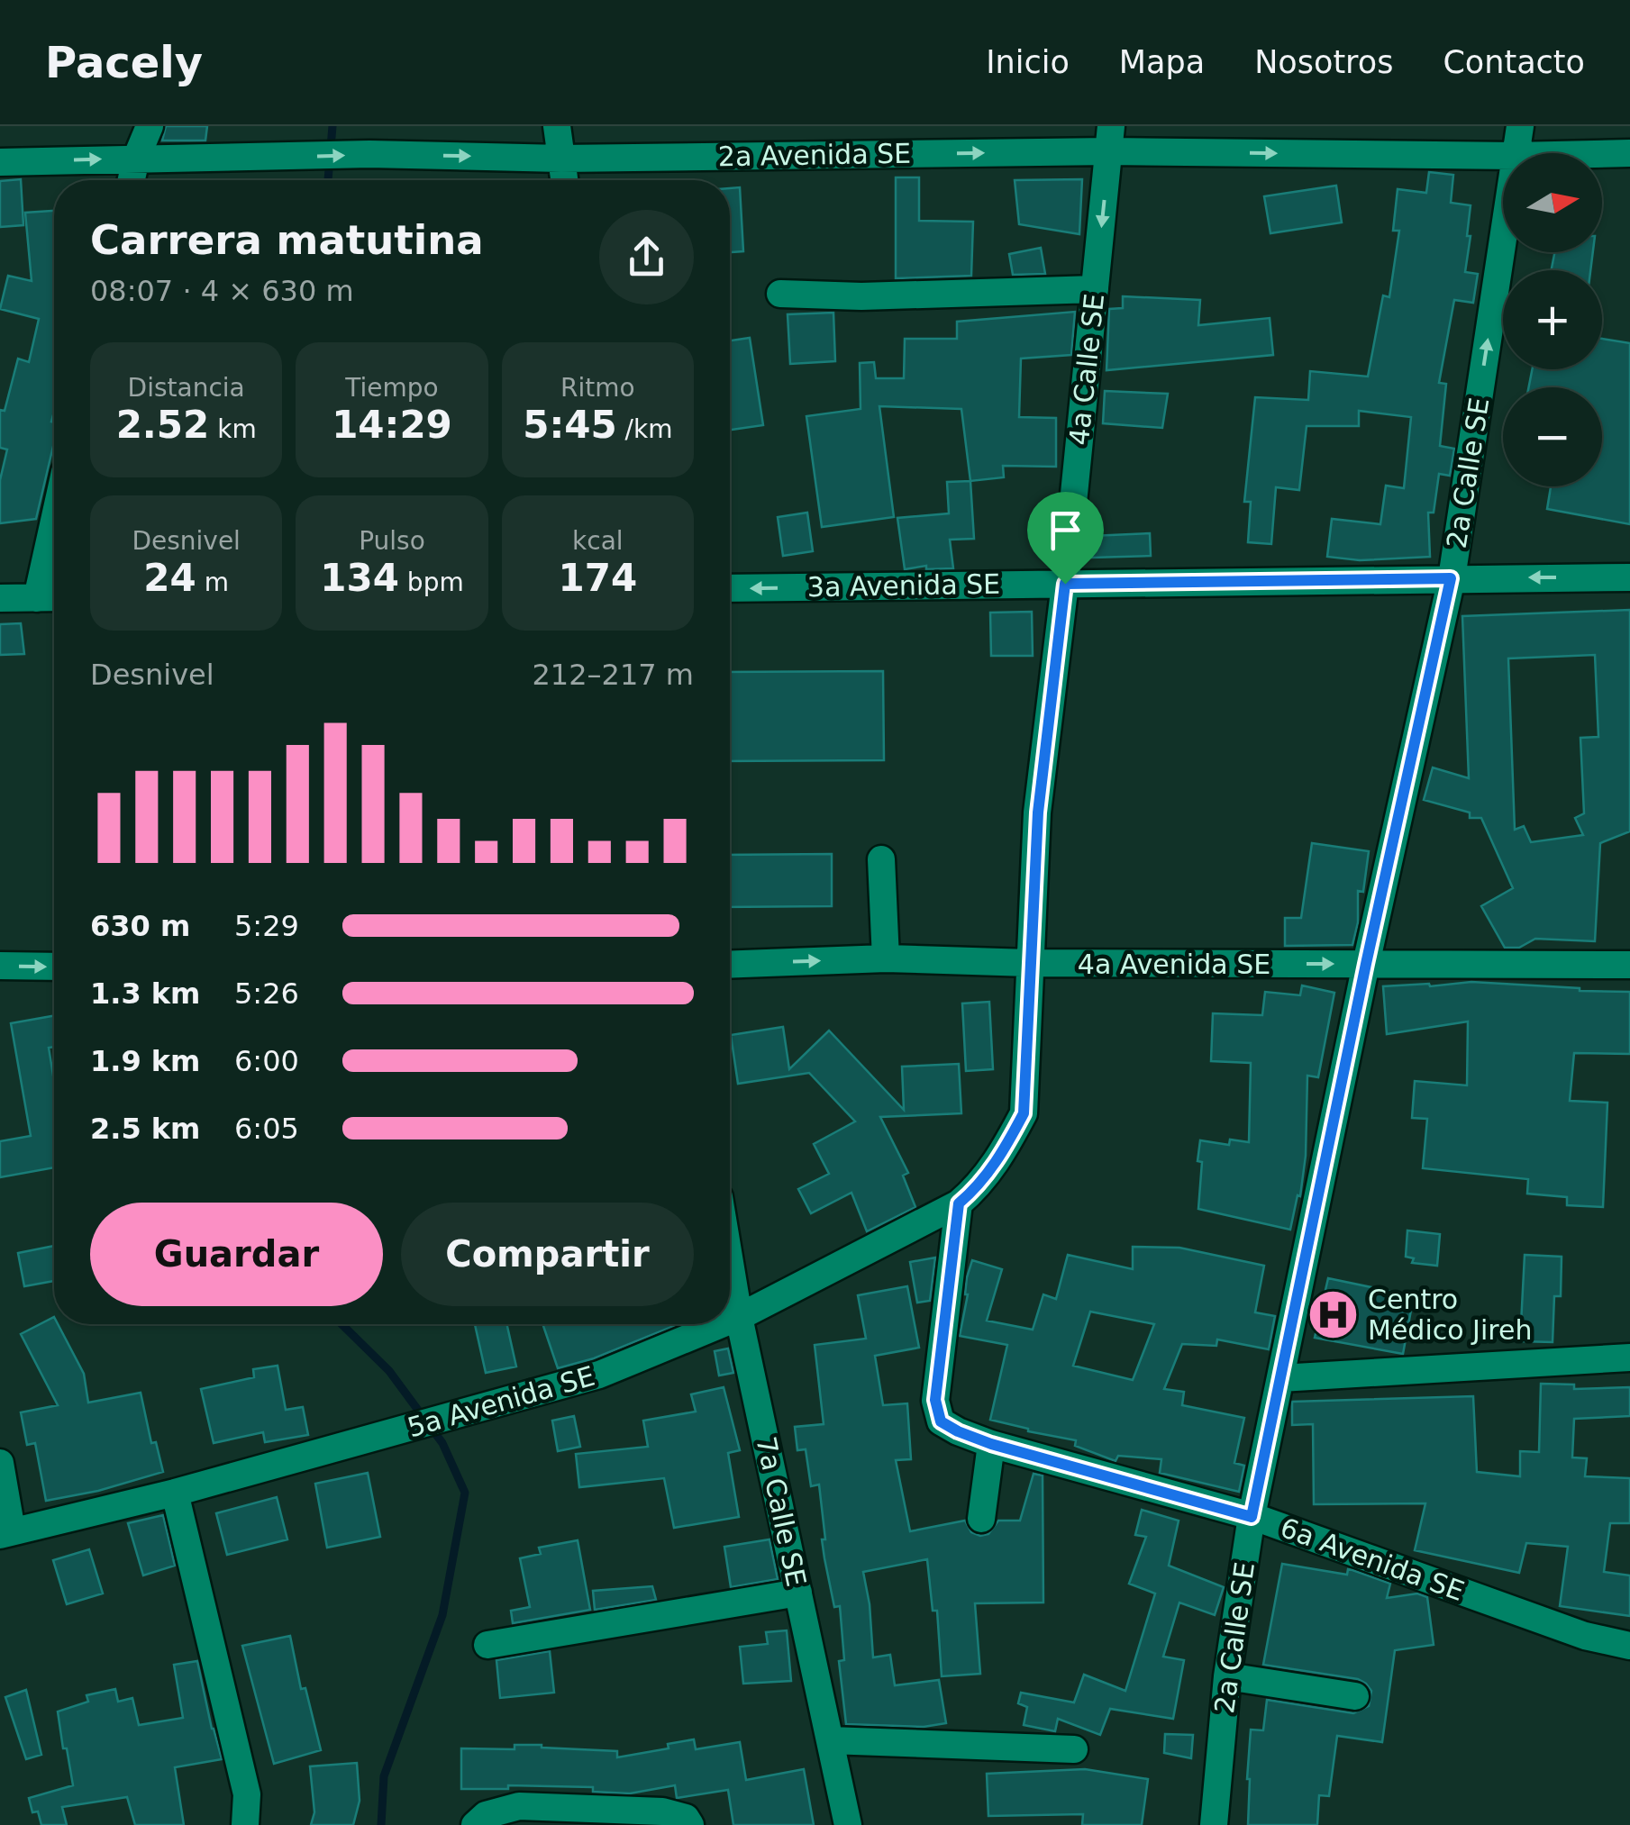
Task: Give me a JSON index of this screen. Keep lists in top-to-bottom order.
{
  "streets": {
    "street": [
      "2a Avenida SE",
      "4a Calle SE",
      "2a Calle SE",
      "3a Avenida SE",
      "4a Avenida SE",
      "5a Avenida SE",
      "7a Calle SE",
      "6a Avenida SE"
    ]
  },
  "crossings": [
    ["2a Avenida SE", "4a Calle SE"],
    ["4a Calle SE", "3a Avenida SE"],
    ["4a Calle SE", "4a Avenida SE"],
    ["4a Calle SE", "5a Avenida SE"],
    ["4a Calle SE", "6a Avenida SE"],
    ["2a Calle SE", "3a Avenida SE"],
    ["2a Calle SE", "4a Avenida SE"],
    ["2a Calle SE", "6a Avenida SE"],
    ["5a Avenida SE", "7a Calle SE"],
    ["5a Avenida SE", "6a Avenida SE"]
  ],
  "one_way": ["2a Avenida SE", "3a Avenida SE", "4a Avenida SE"],
  "places": {
    "hospital": ["Centro Médico Jireh"]
  },
  "north": "right",
  "page": {
    "header": "Pacely",
    "nav": [
      "Inicio",
      "Mapa",
      "Nosotros",
      "Contacto"
    ],
    "map_buttons": ["+", "−"],
    "heading": ["Carrera matutina", "08:07 · 4 × 630 m"],
    "stats": [
      ["Distancia", "2.52 km"],
      ["Tiempo", "14:29"],
      ["Ritmo", "5:45 /km"],
      ["Desnivel", "24 m"],
      ["Pulso", "134 bpm"],
      ["kcal", "174"]
    ],
    "chart": ["Desnivel", "212–217 m"],
    "list": [
      {
        "name": "630 m",
        "note": "5:29"
      },
      {
        "name": "1.3 km",
        "note": "5:26"
      },
      {
        "name": "1.9 km",
        "note": "6:00"
      },
      {
        "name": "2.5 km",
        "note": "6:05"
      }
    ],
    "buttons": ["Guardar", "Compartir"]
  }
}
